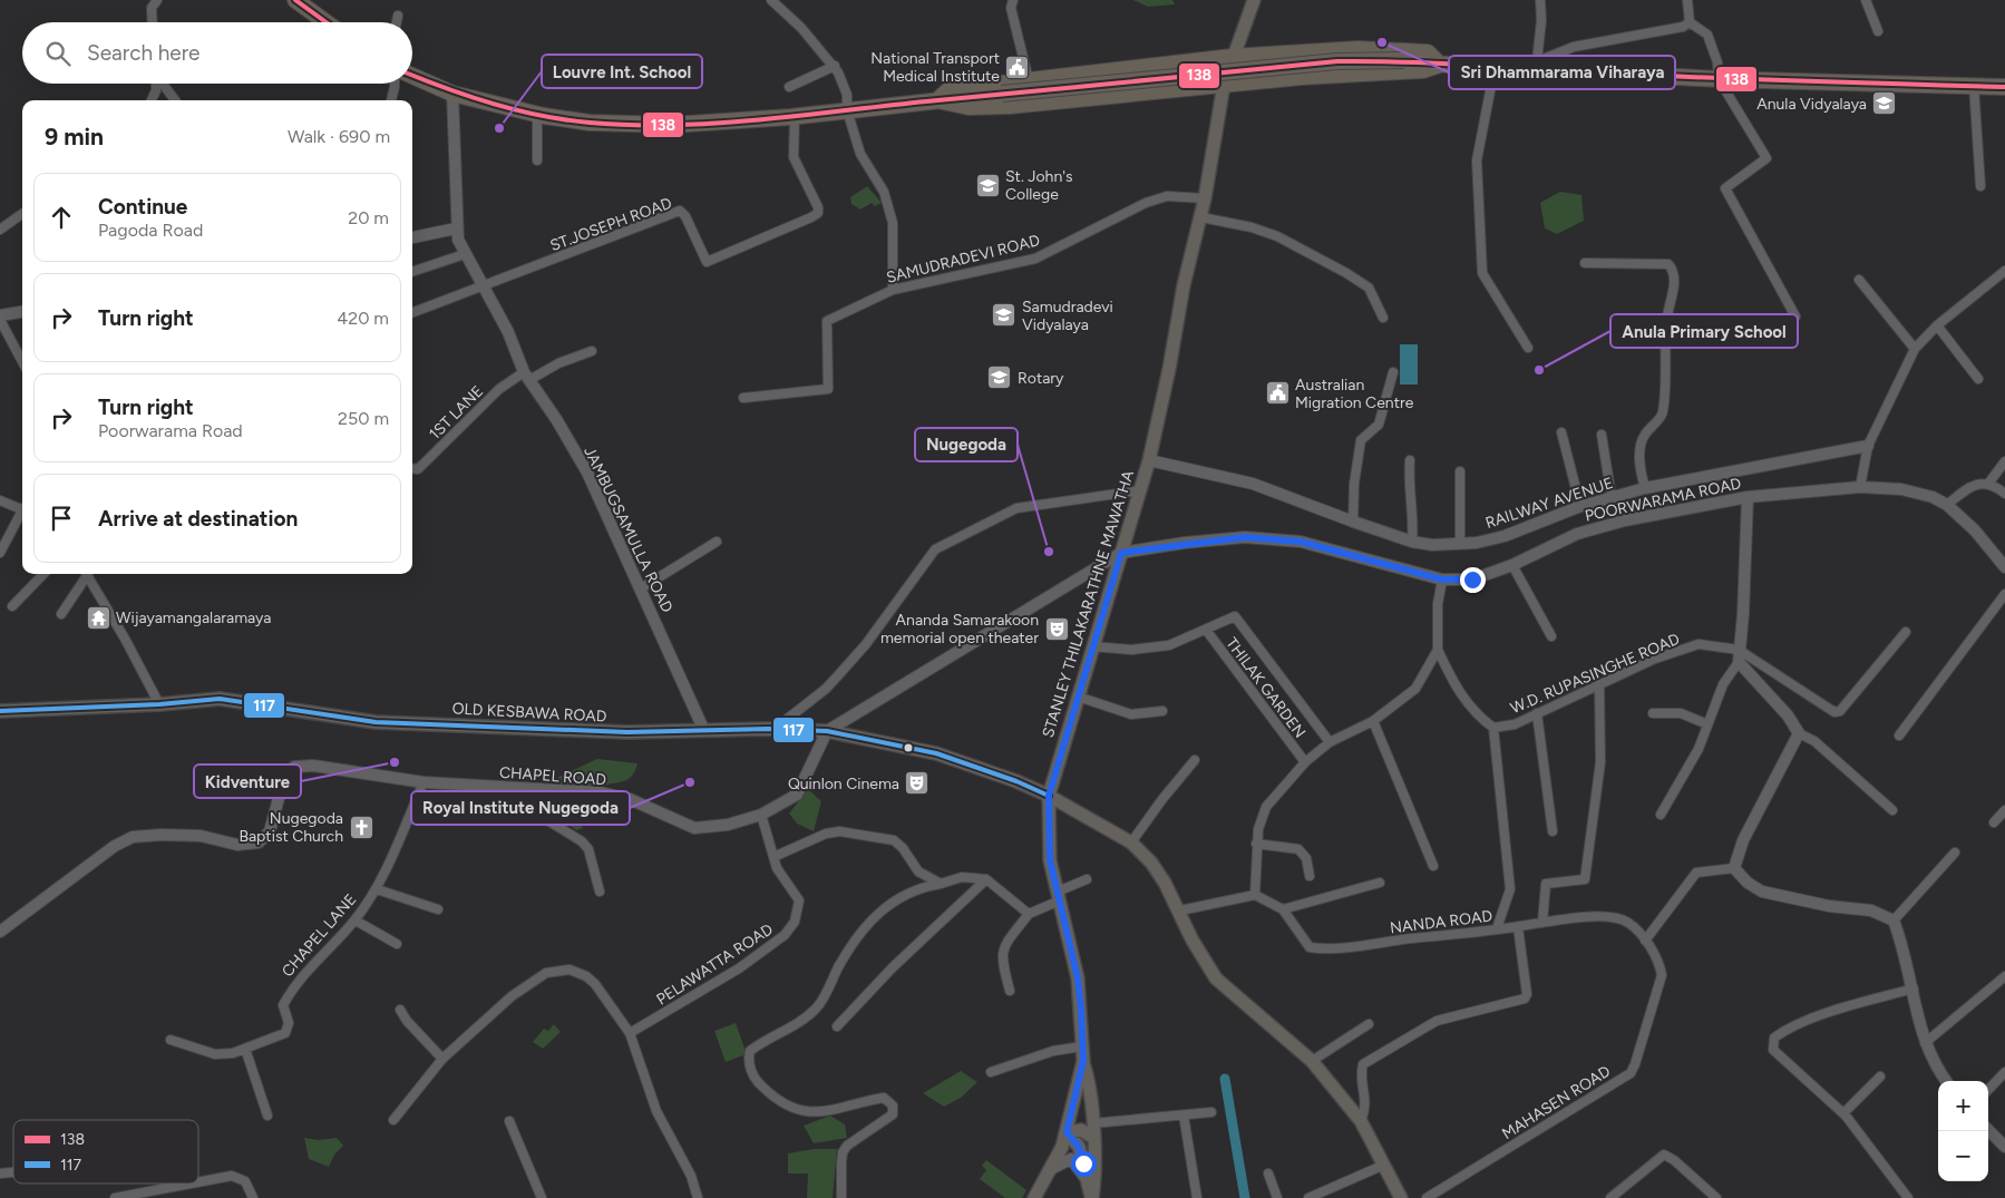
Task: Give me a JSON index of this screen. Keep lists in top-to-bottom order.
{
  "streets": {
    "main road": ["STANLEY THILAKARATHNE MAWATHA", "OLD KESBAWA ROAD"],
    "street": [
      "ST.JOSEPH ROAD",
      "SAMUDRADEVI ROAD",
      "1ST LANE",
      "POORWARAMA ROAD",
      "RAILWAY AVENUE",
      "JAMBUGSAMULLA ROAD",
      "W.D. RUPASINGHE ROAD",
      "THILAK GARDEN",
      "CHAPEL ROAD",
      "NANDA ROAD",
      "CHAPEL LANE",
      "PELAWATTA ROAD",
      "MAHASEN ROAD"
    ]
  },
  "crossings": [
    ["ST.JOSEPH ROAD", "JAMBUGSAMULLA ROAD"],
    ["SAMUDRADEVI ROAD", "STANLEY THILAKARATHNE MAWATHA"],
    ["1ST LANE", "JAMBUGSAMULLA ROAD"],
    ["POORWARAMA ROAD", "STANLEY THILAKARATHNE MAWATHA"],
    ["RAILWAY AVENUE", "STANLEY THILAKARATHNE MAWATHA"],
    ["JAMBUGSAMULLA ROAD", "OLD KESBAWA ROAD"],
    ["STANLEY THILAKARATHNE MAWATHA", "OLD KESBAWA ROAD"],
    ["OLD KESBAWA ROAD", "CHAPEL ROAD"],
    ["CHAPEL ROAD", "CHAPEL LANE"],
    ["CHAPEL ROAD", "PELAWATTA ROAD"],
    ["NANDA ROAD", "MAHASEN ROAD"]
  ],
  "places": {
    "other": [
      "Sri Dhammarama Viharaya",
      "Louvre Int. School",
      "Anula Primary School",
      "Nugegoda",
      "Kidventure",
      "Royal Institute Nugegoda"
    ],
    "public building": ["National Transport Medical Institute", "Australian Migration Centre"],
    "school or university": [
      "Anula Vidyalaya",
      "St. John's College",
      "Samudradevi Vidyalaya",
      "Rotary"
    ],
    "temple": ["Wijayamangalaramaya"],
    "theatre": ["Ananda Samarakoon memorial open theater", "Quinlon Cinema"],
    "church": ["Nugegoda Baptist Church"]
  },
  "lines": ["transit line 138", "transit line 117"],
  "legend": ["138", "117"],
  "page": {
    "search": "Search here",
    "heading": ["9 min", "Walk · 690 m"],
    "list": [
      ["Continue", "Pagoda Road", "20 m"],
      ["Turn right", "420 m"],
      ["Turn right", "Poorwarama Road", "250 m"],
      "Arrive at destination"
    ],
    "map_buttons": ["+", "−"]
  }
}
